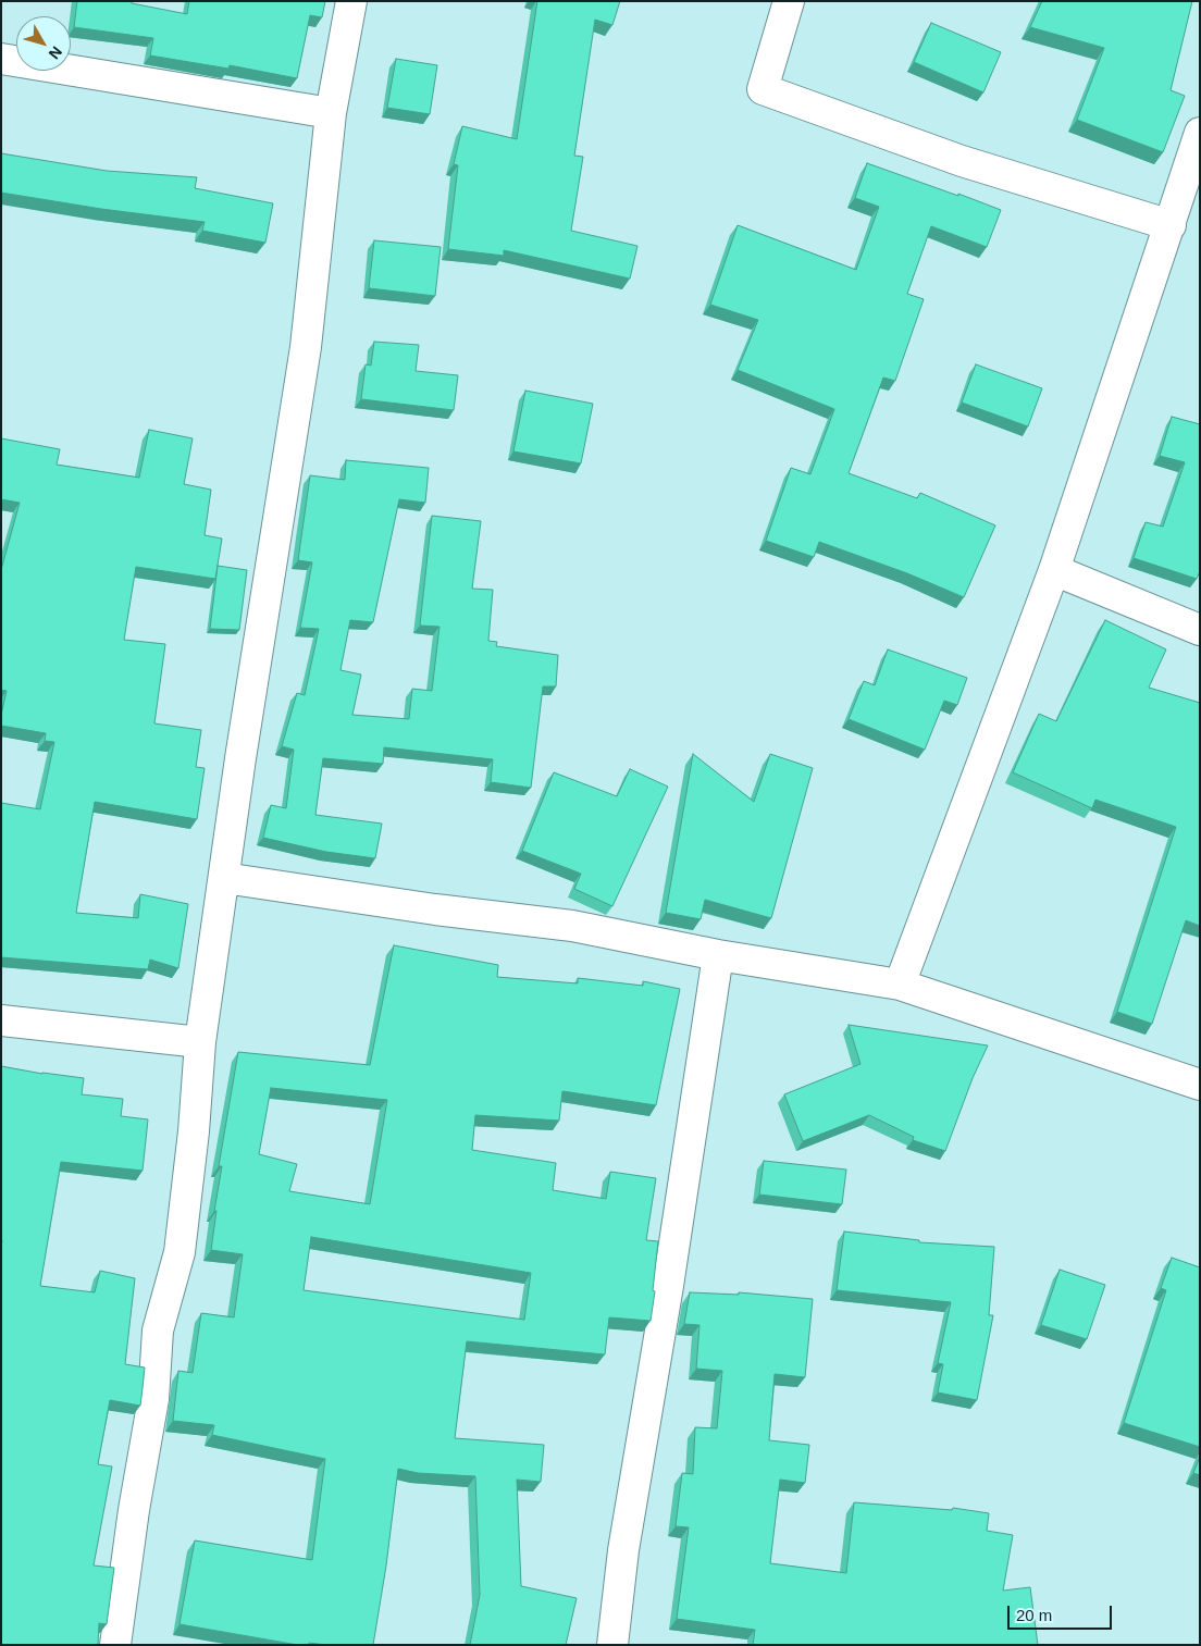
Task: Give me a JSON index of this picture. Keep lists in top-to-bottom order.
{
  "scale_bar": "20 m",
  "north": "bottom right"
}
